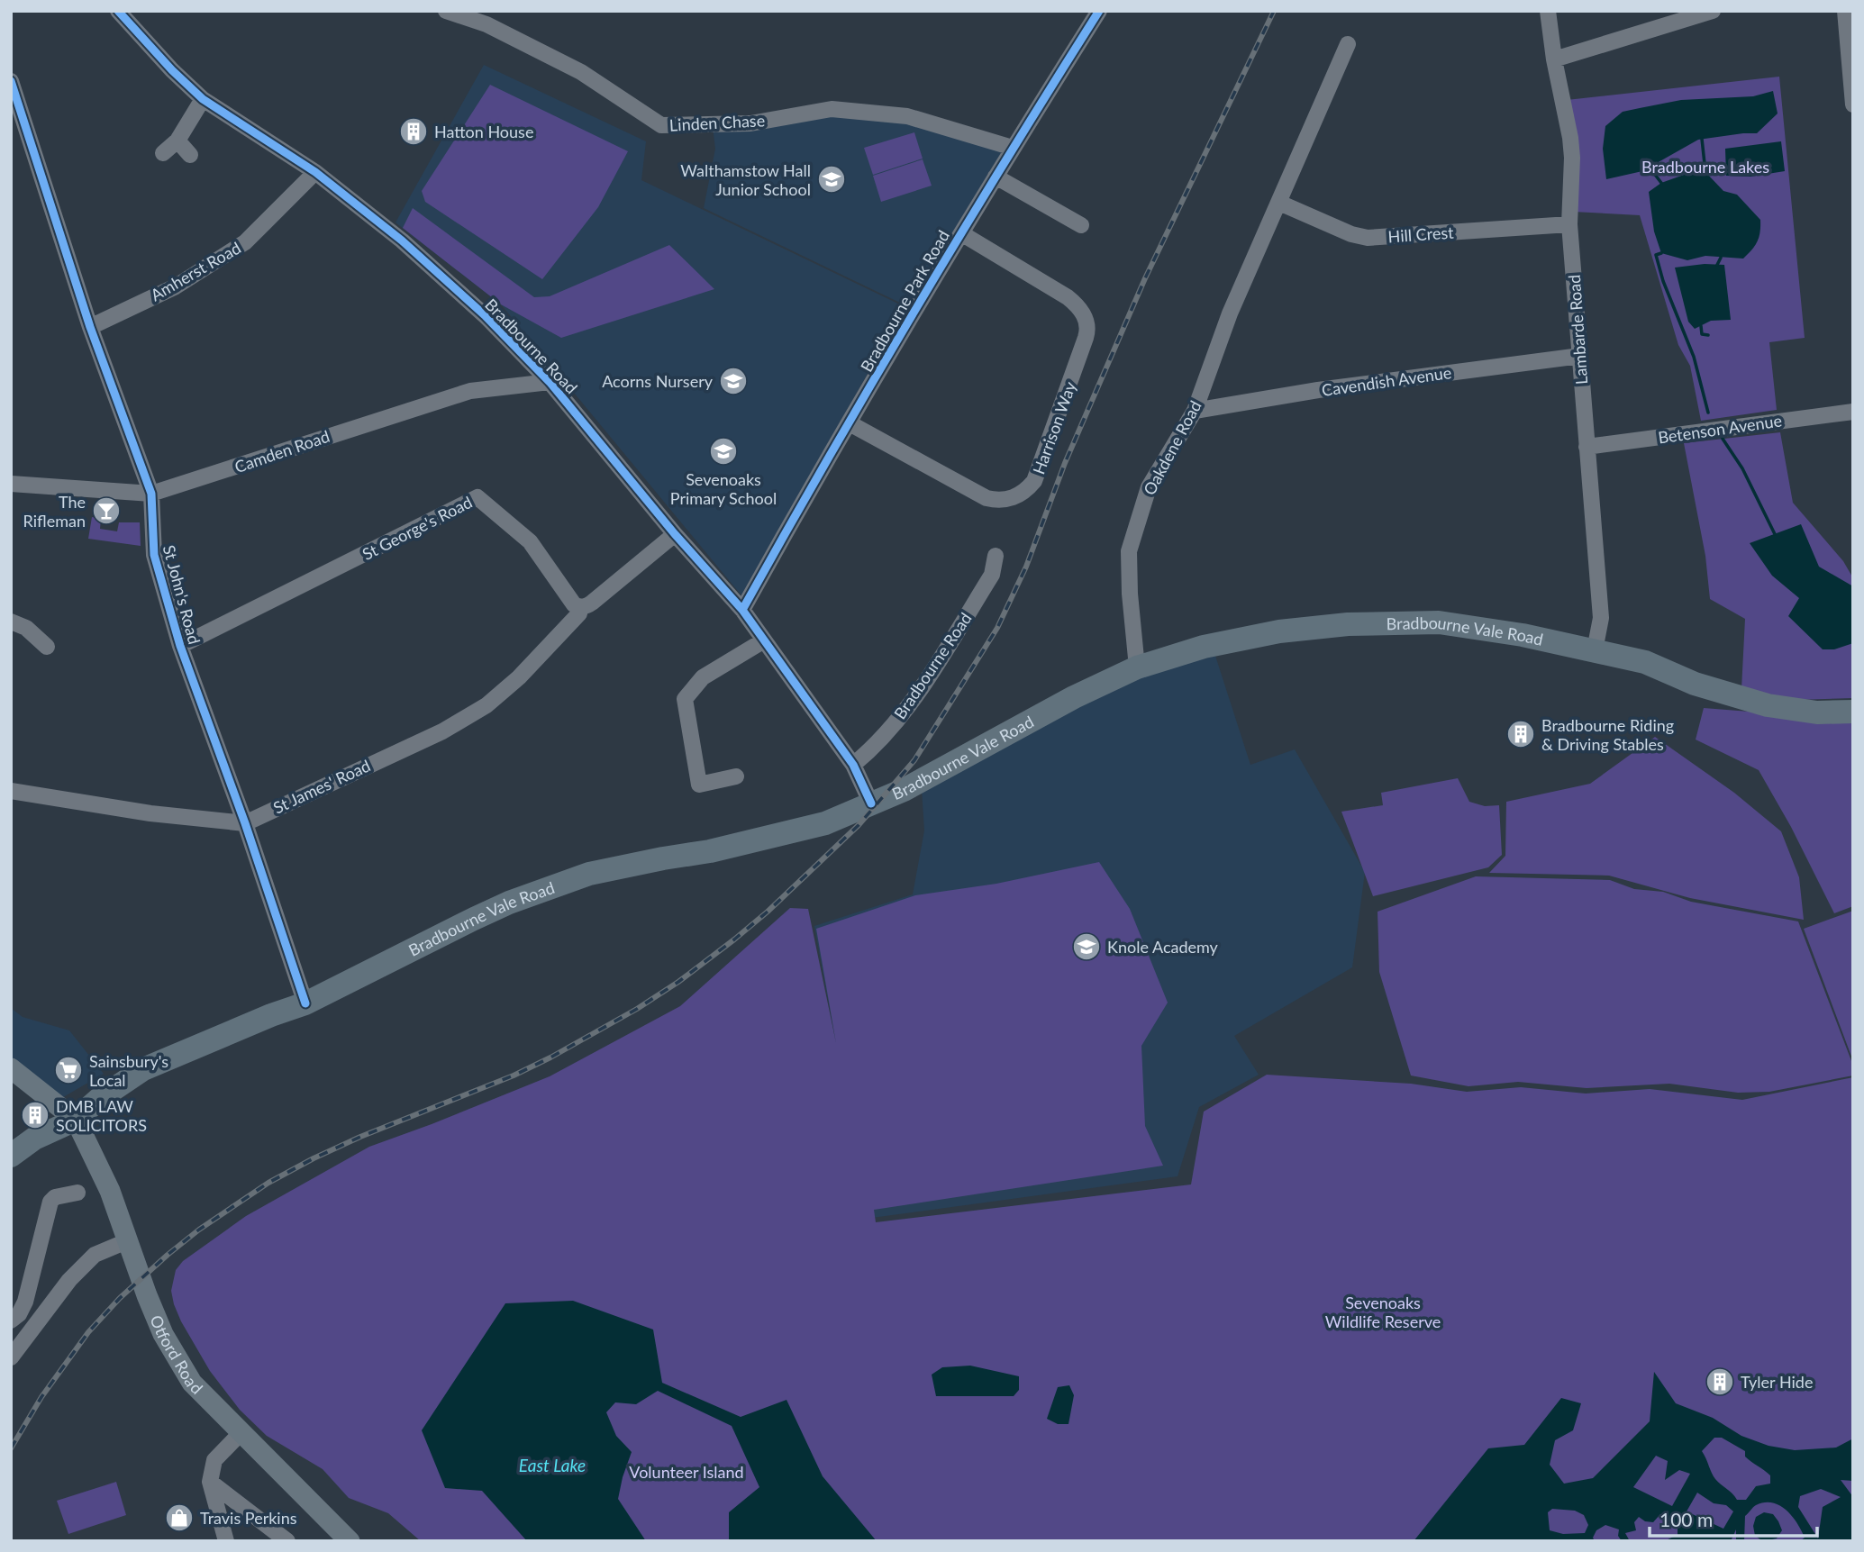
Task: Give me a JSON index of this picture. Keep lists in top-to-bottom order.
{
  "streets": {
    "highway": ["Bradbourne Vale Road"],
    "main road": ["Otford Road"],
    "street": [
      "Linden Chase",
      "Hill Crest",
      "Amherst Road",
      "Bradbourne Park Road",
      "Lambarde Road",
      "Bradbourne Road",
      "Cavendish Avenue",
      "Harrison Way",
      "Betenson Avenue",
      "Oakdene Road",
      "Camden Road",
      "St George's Road",
      "St John's Road",
      "St James' Road"
    ]
  },
  "crossings": [
    ["Linden Chase", "Bradbourne Park Road"],
    ["Hill Crest", "Lambarde Road"],
    ["Hill Crest", "Oakdene Road"],
    ["Amherst Road", "Bradbourne Road"],
    ["Amherst Road", "St John's Road"],
    ["Bradbourne Park Road", "Bradbourne Road"],
    ["Bradbourne Park Road", "Harrison Way"],
    ["Lambarde Road", "Cavendish Avenue"],
    ["Lambarde Road", "Betenson Avenue"],
    ["Lambarde Road", "Bradbourne Vale Road"],
    ["Bradbourne Road", "Camden Road"],
    ["Bradbourne Road", "Bradbourne Vale Road"],
    ["Cavendish Avenue", "Oakdene Road"],
    ["Oakdene Road", "Bradbourne Vale Road"],
    ["Camden Road", "St John's Road"],
    ["St George's Road", "St John's Road"],
    ["St George's Road", "St James' Road"],
    ["St John's Road", "Bradbourne Vale Road"],
    ["St John's Road", "St James' Road"],
    ["Bradbourne Vale Road", "Otford Road"]
  ],
  "water": ["East Lake"],
  "parks": ["Bradbourne Lakes", "Sevenoaks Wildlife Reserve", "Volunteer Island"],
  "places": {
    "building": [
      "Hatton House",
      "Bradbourne Riding & Driving Stables",
      "DMB LAW SOLICITORS",
      "Tyler Hide"
    ],
    "school or university": [
      "Walthamstow Hall Junior School",
      "Acorns Nursery",
      "Sevenoaks Primary School",
      "Knole Academy"
    ],
    "bar": ["The Rifleman"],
    "supermarket": ["Sainsbury's Local"],
    "shop": ["Travis Perkins"]
  },
  "scale_bar": "100 m"
}
